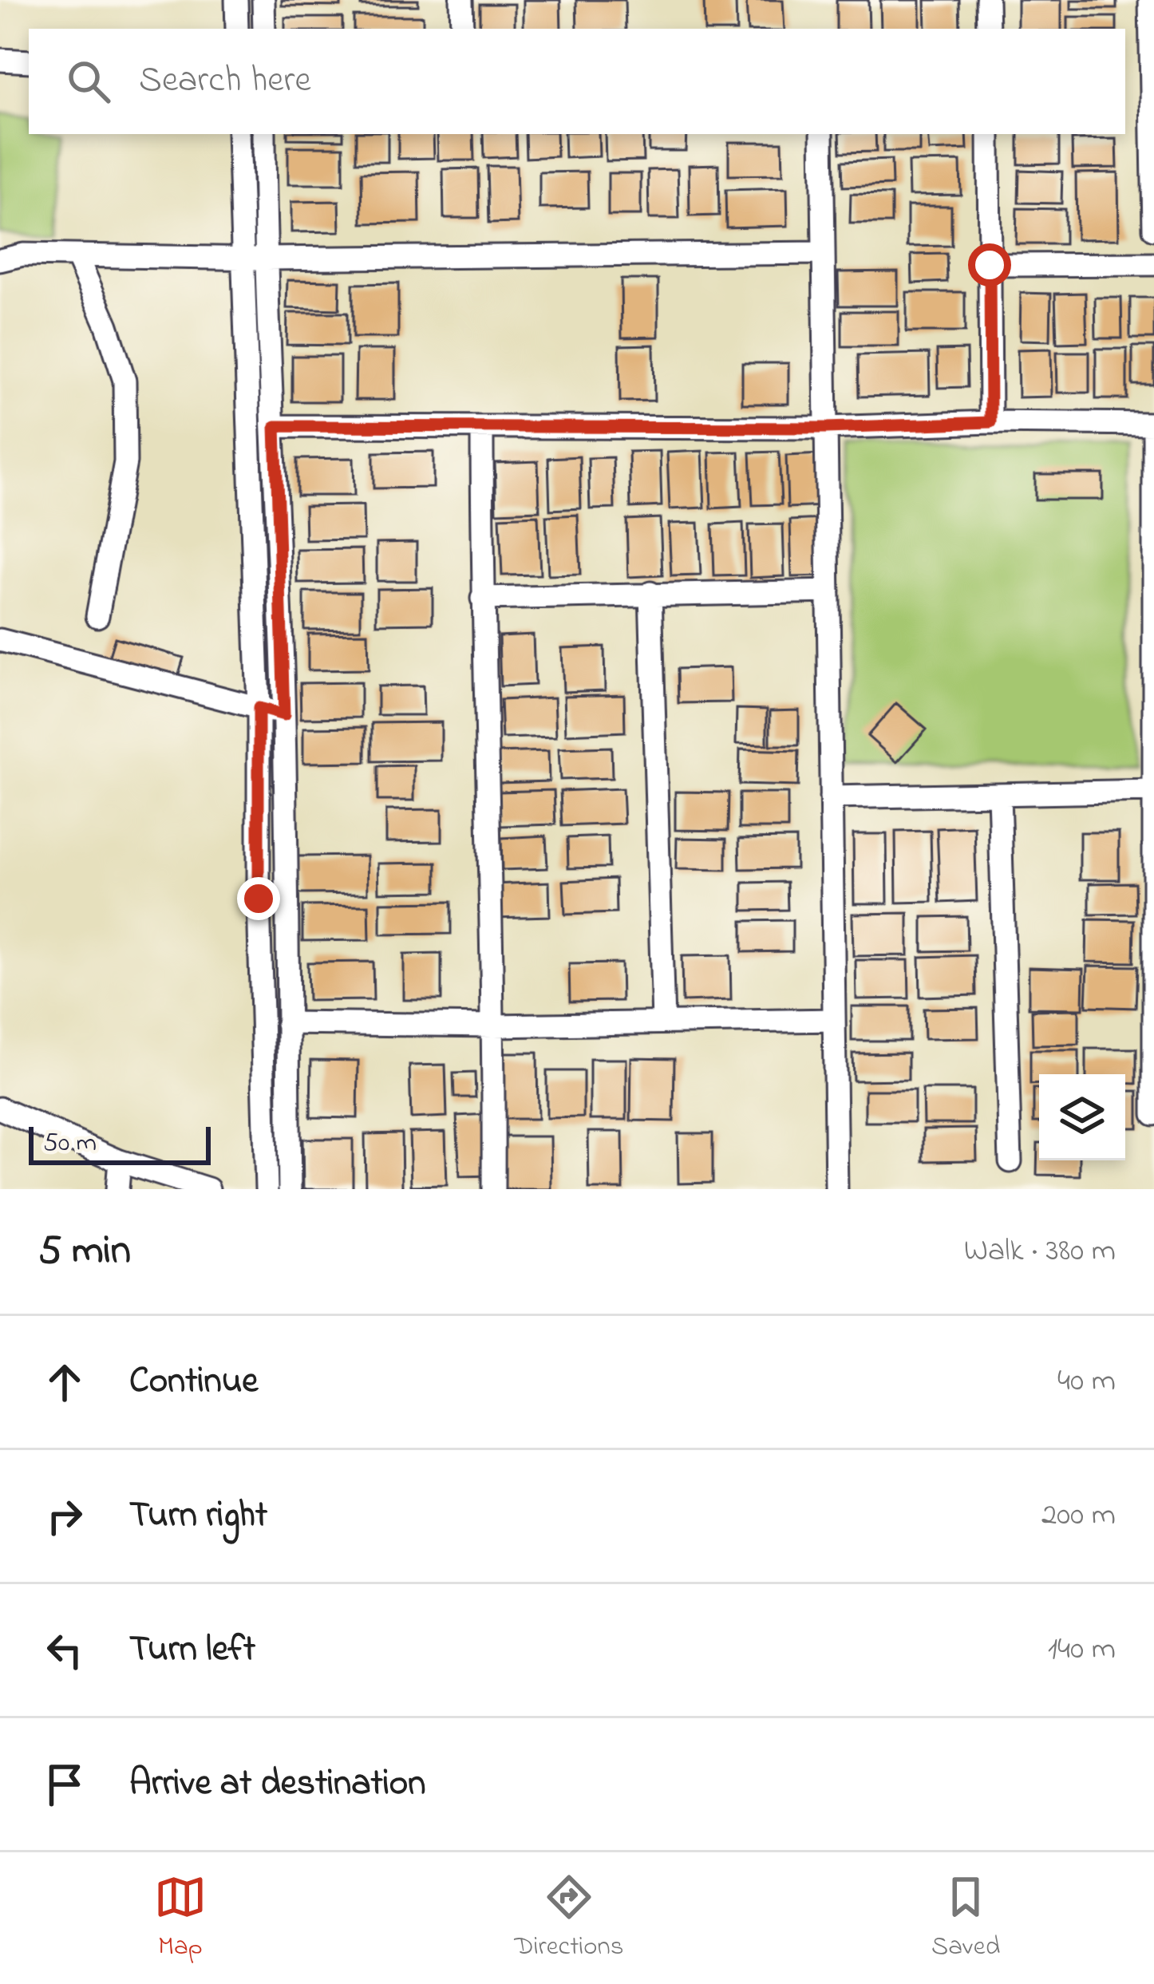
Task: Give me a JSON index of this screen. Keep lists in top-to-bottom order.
{
  "scale_bar": "50 m",
  "page": {
    "search": "Search here",
    "scale": "50 m",
    "heading": ["5 min", "Walk · 380 m"],
    "list": [
      ["Continue", "40 m"],
      ["Turn right", "200 m"],
      ["Turn left", "140 m"],
      "Arrive at destination"
    ],
    "nav": ["Map", "Directions", "Saved"]
  }
}
